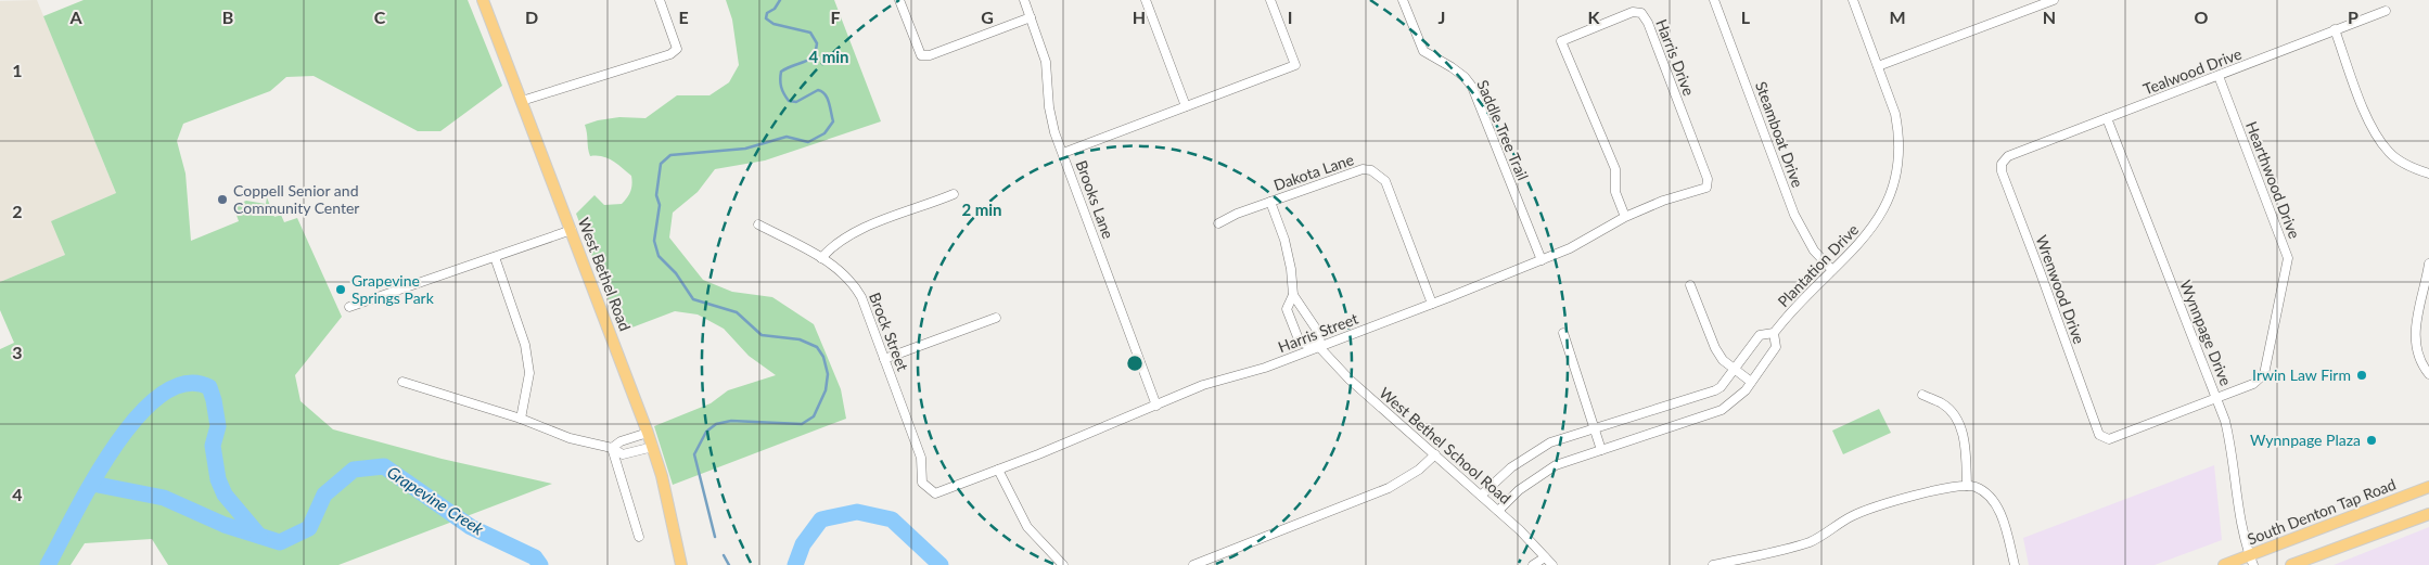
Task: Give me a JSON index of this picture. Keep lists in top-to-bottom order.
{
  "streets": {
    "main road": ["West Bethel Road", "South Denton Tap Road"],
    "street": [
      "Harris Drive",
      "Tealwood Drive",
      "Saddle Tree Trail",
      "Steamboat Drive",
      "Dakota Lane",
      "Hearthwood Drive",
      "Brooks Lane",
      "Plantation Drive",
      "Wrenwood Drive",
      "Brock Street",
      "Harris Street",
      "Wynnpage Drive",
      "West Bethel School Road"
    ]
  },
  "crossings": [
    ["Harris Drive", "Harris Street"],
    ["Tealwood Drive", "Hearthwood Drive"],
    ["Tealwood Drive", "Wrenwood Drive"],
    ["Tealwood Drive", "Wynnpage Drive"],
    ["Saddle Tree Trail", "Harris Street"],
    ["Steamboat Drive", "Plantation Drive"],
    ["Dakota Lane", "Harris Street"],
    ["Hearthwood Drive", "Wrenwood Drive"],
    ["Hearthwood Drive", "Wynnpage Drive"],
    ["Brooks Lane", "Harris Street"],
    ["Plantation Drive", "West Bethel School Road"],
    ["Brock Street", "Harris Street"],
    ["Harris Street", "West Bethel School Road"],
    ["Wynnpage Drive", "South Denton Tap Road"]
  ],
  "water": ["Grapevine Creek"],
  "places": [
    "Coppell Senior and Community Center",
    "Grapevine Springs Park",
    "Irwin Law Firm",
    "Wynnpage Plaza"
  ],
  "grid": {
    "columns": [
      "A",
      "B",
      "C",
      "D",
      "E",
      "F",
      "G",
      "H",
      "I",
      "J",
      "K",
      "L",
      "M",
      "N",
      "O",
      "P"
    ],
    "rows": [
      "1",
      "2",
      "3",
      "4"
    ]
  },
  "rings": ["4 min", "2 min"]
}
